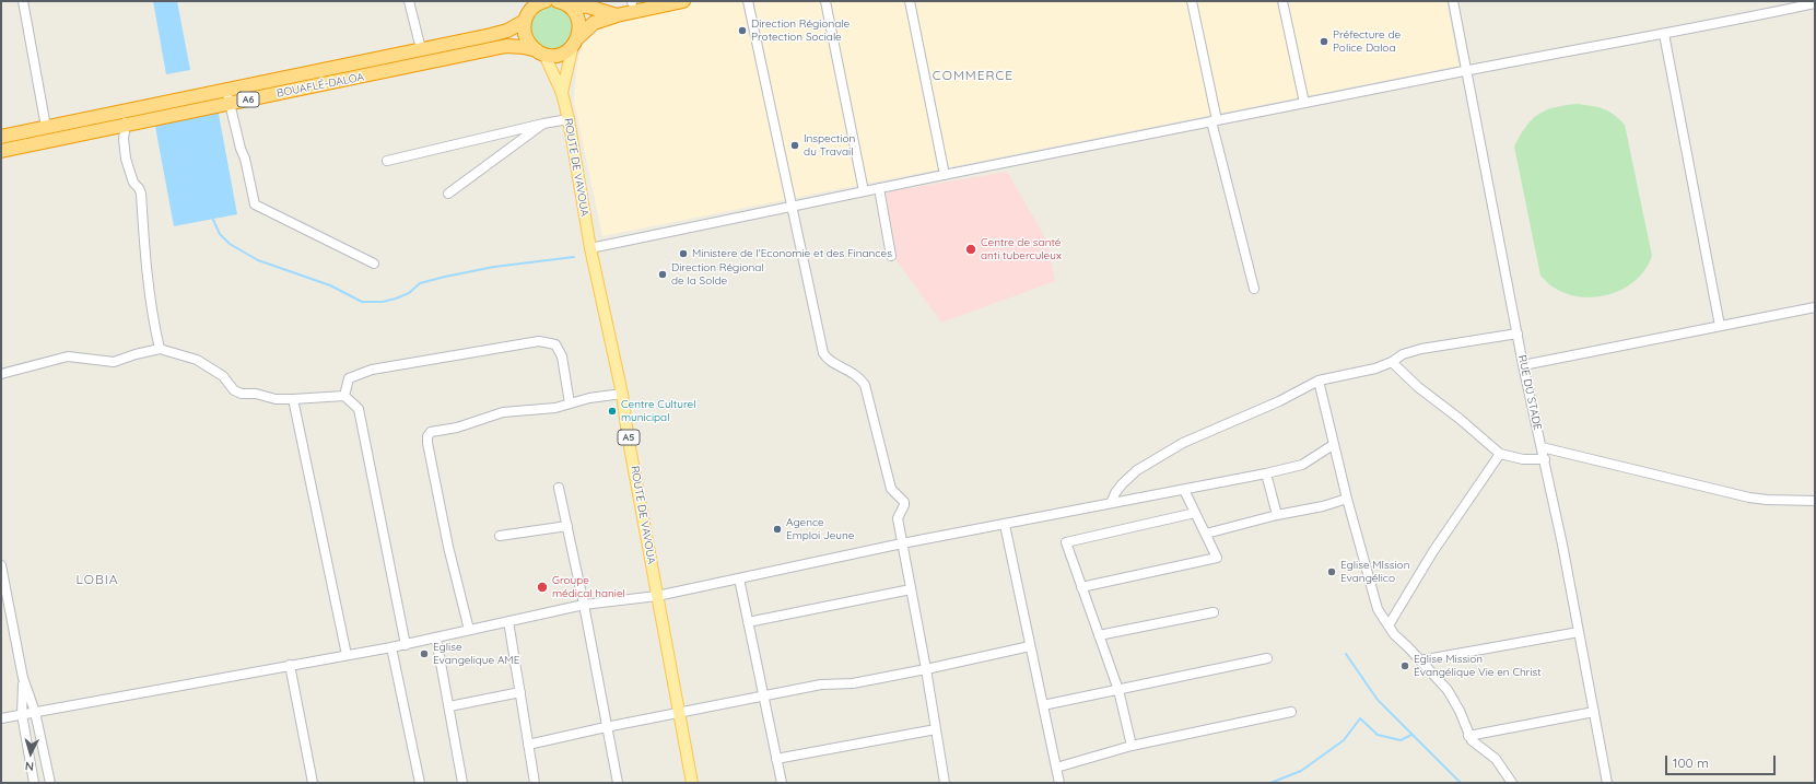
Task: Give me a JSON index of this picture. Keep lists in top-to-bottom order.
{
  "streets": {
    "highway": ["BOUAFLÉ-DALOA", "A6"],
    "main road": ["ROUTE DE VAVOUA", "A5"],
    "street": ["RUE DU STADE"]
  },
  "crossings": [
    ["BOUAFLÉ-DALOA", "A5"],
    ["ROUTE DE VAVOUA", "A5"]
  ],
  "districts": ["COMMERCE", "LOBIA"],
  "places": [
    "Direction Régionale Protection Sociale",
    "Préfecture de Police Daloa",
    "Inspection du Travail",
    "Centre de santé anti tuberculeux",
    "Ministere de l'Economie et des Finances",
    "Direction Régional de la Solde",
    "Centre Culturel municipal",
    "Agence Emploi Jeune",
    "Eglise MIssion Evangélico",
    "Groupe médical haniel",
    "Eglise Evangelique AME",
    "Eglise Mission Évangélique Vie en Christ"
  ],
  "scale_bar": "100 m",
  "north": "bottom"
}
